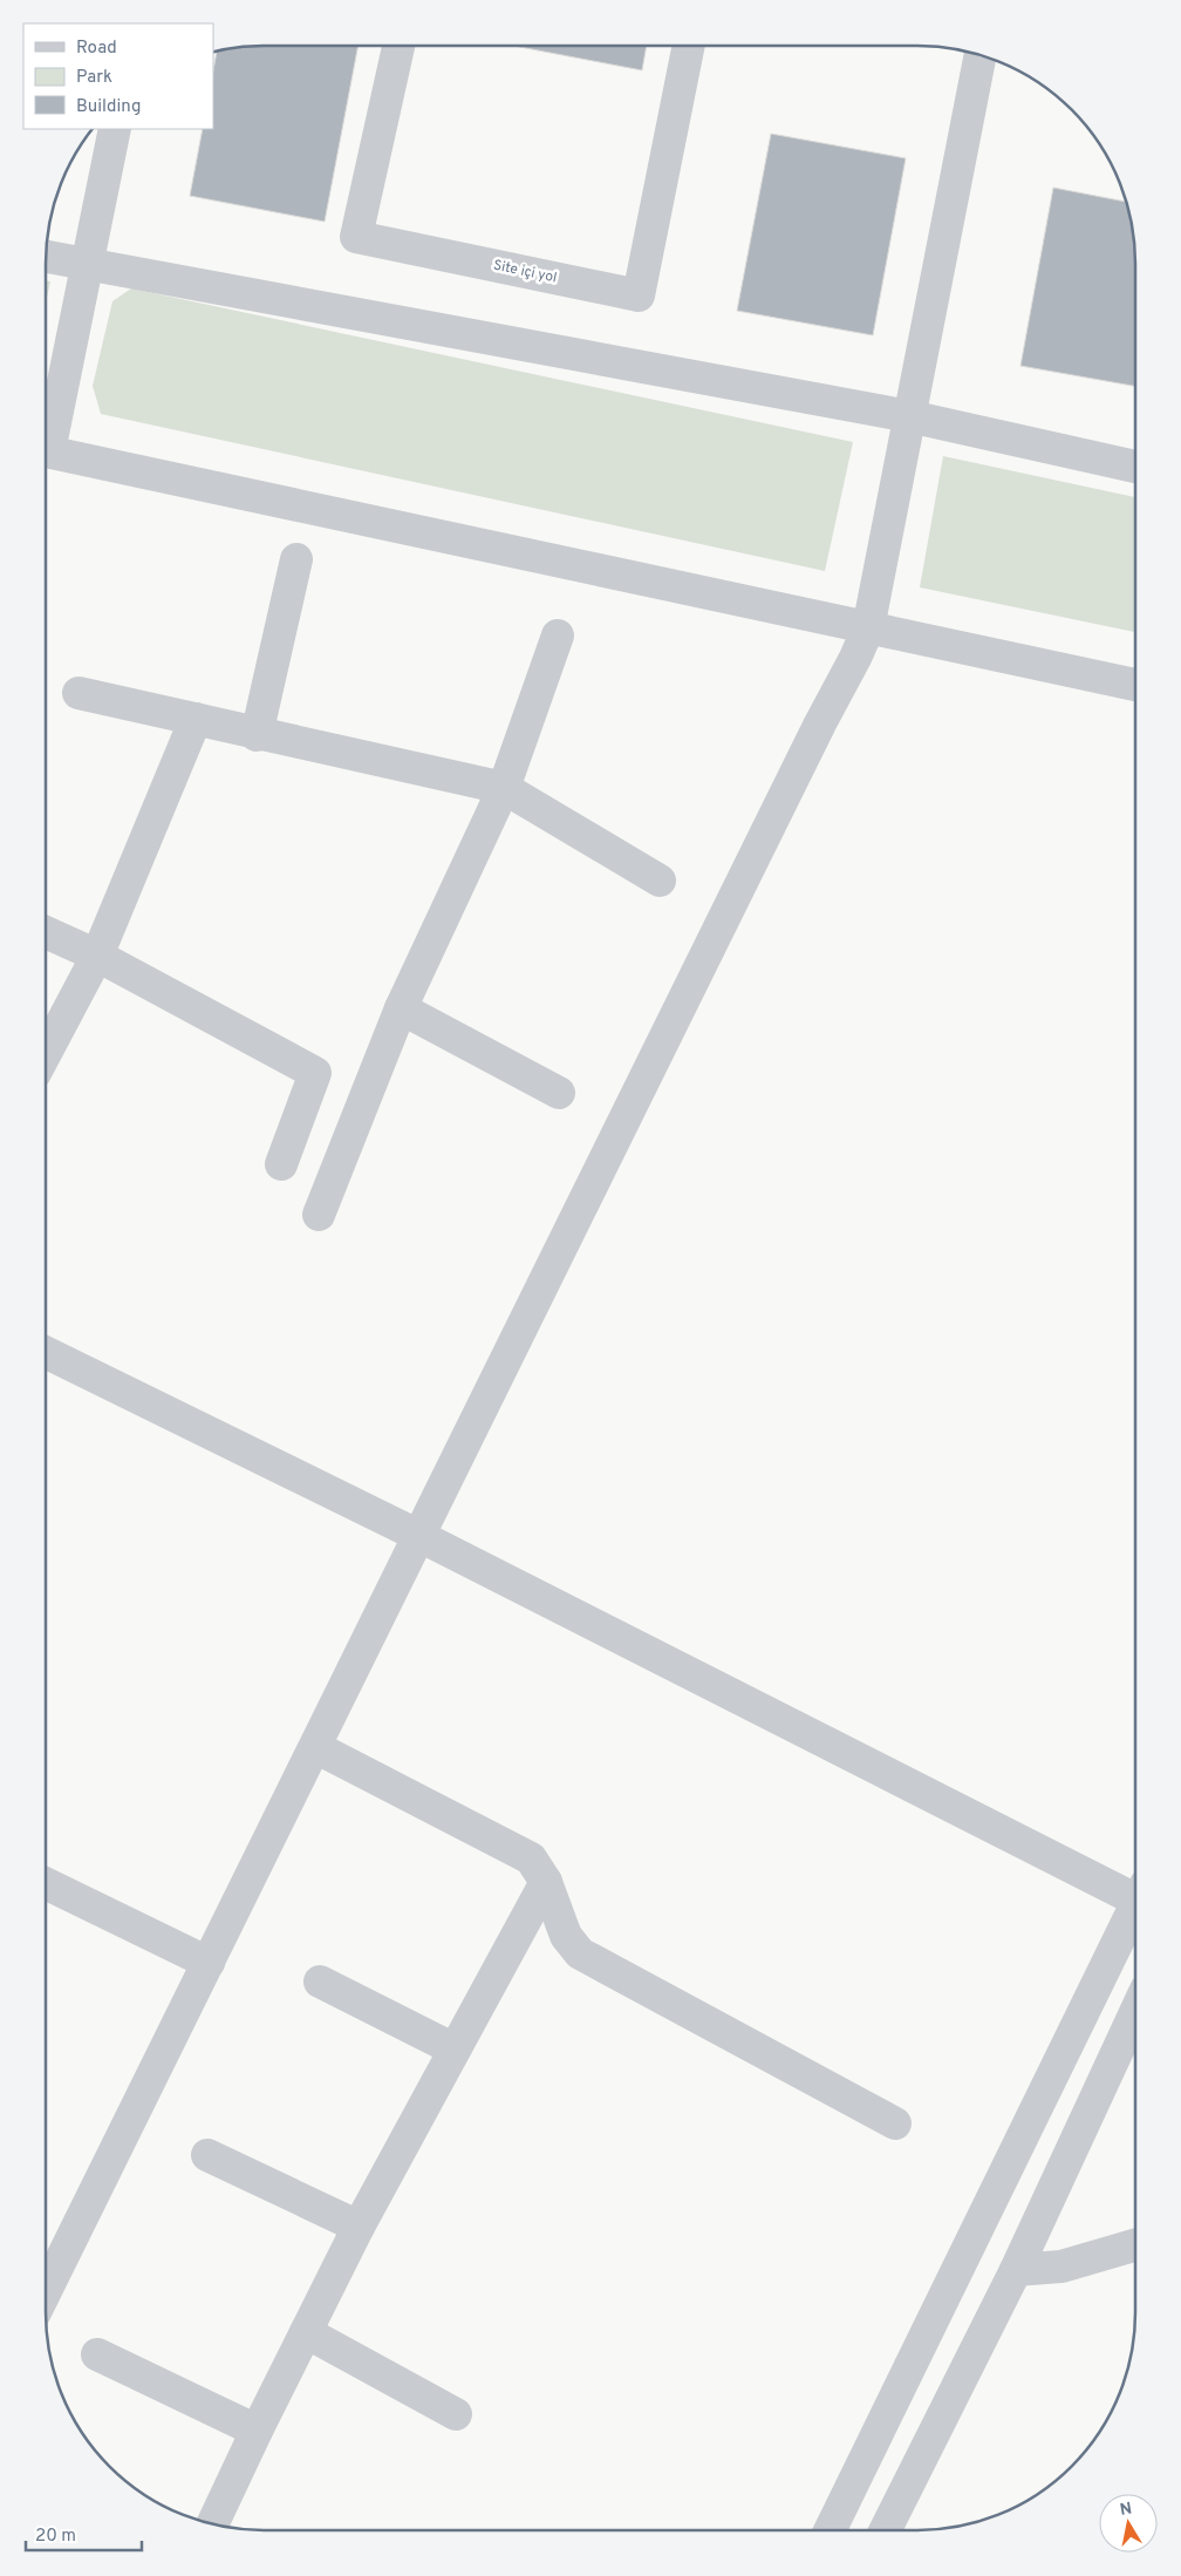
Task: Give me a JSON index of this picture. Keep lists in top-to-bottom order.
{
  "streets": {
    "street": ["Site içi yol"]
  },
  "legend": ["Road", "Park", "Building"],
  "scale_bar": "20 m",
  "north": "top"
}
